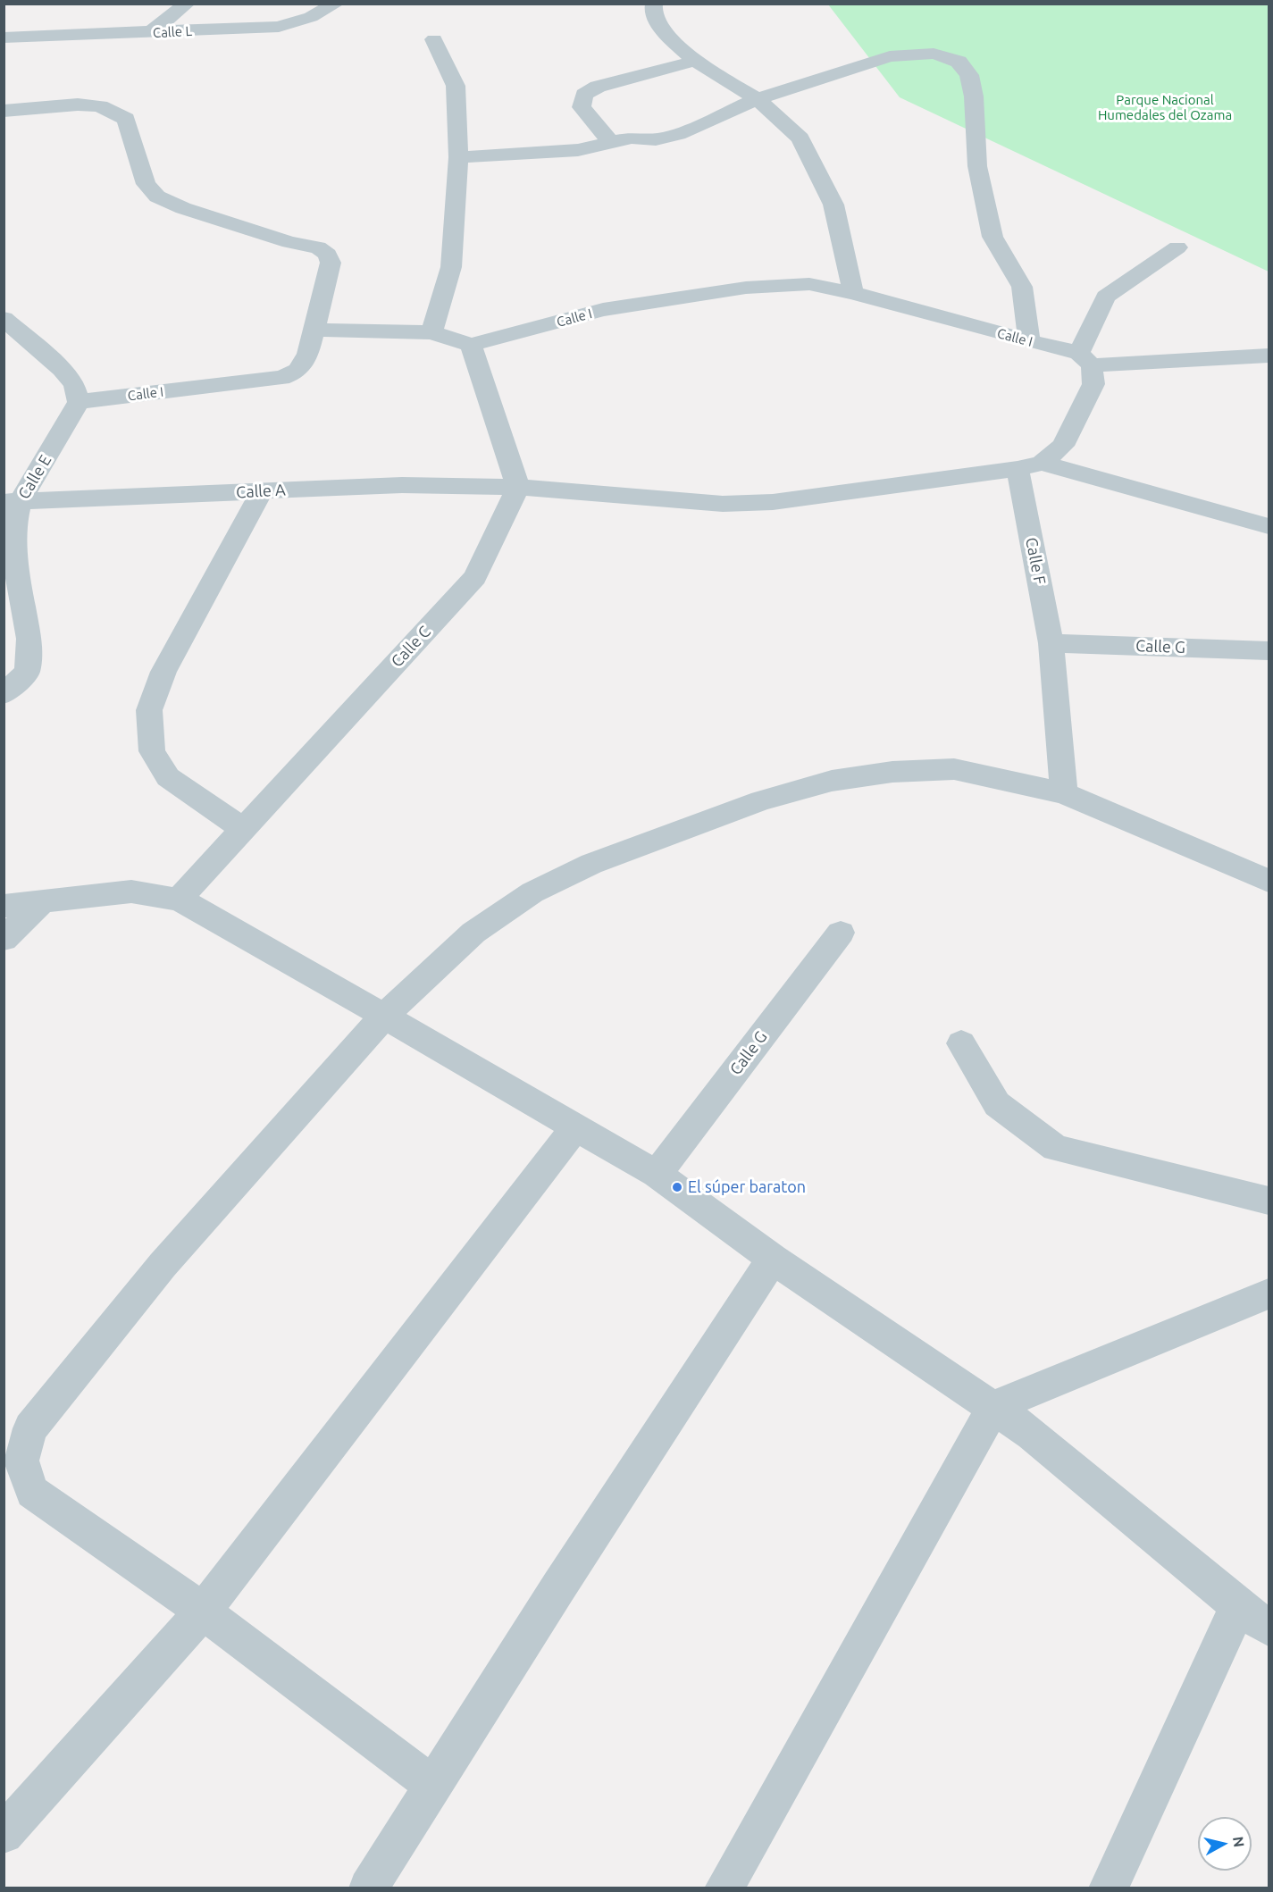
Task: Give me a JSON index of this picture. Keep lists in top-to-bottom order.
{
  "streets": {
    "street": [
      "Calle L",
      "Calle I",
      "Calle E",
      "Calle A",
      "Calle F",
      "Calle C",
      "Calle G"
    ]
  },
  "crossings": [
    ["Calle I", "Calle E"],
    ["Calle E", "Calle A"],
    ["Calle A", "Calle F"],
    ["Calle A", "Calle C"],
    ["Calle F", "Calle G"]
  ],
  "parks": ["Parque Nacional Humedales del Ozama"],
  "places": ["El súper baraton"],
  "north": "right"
}
